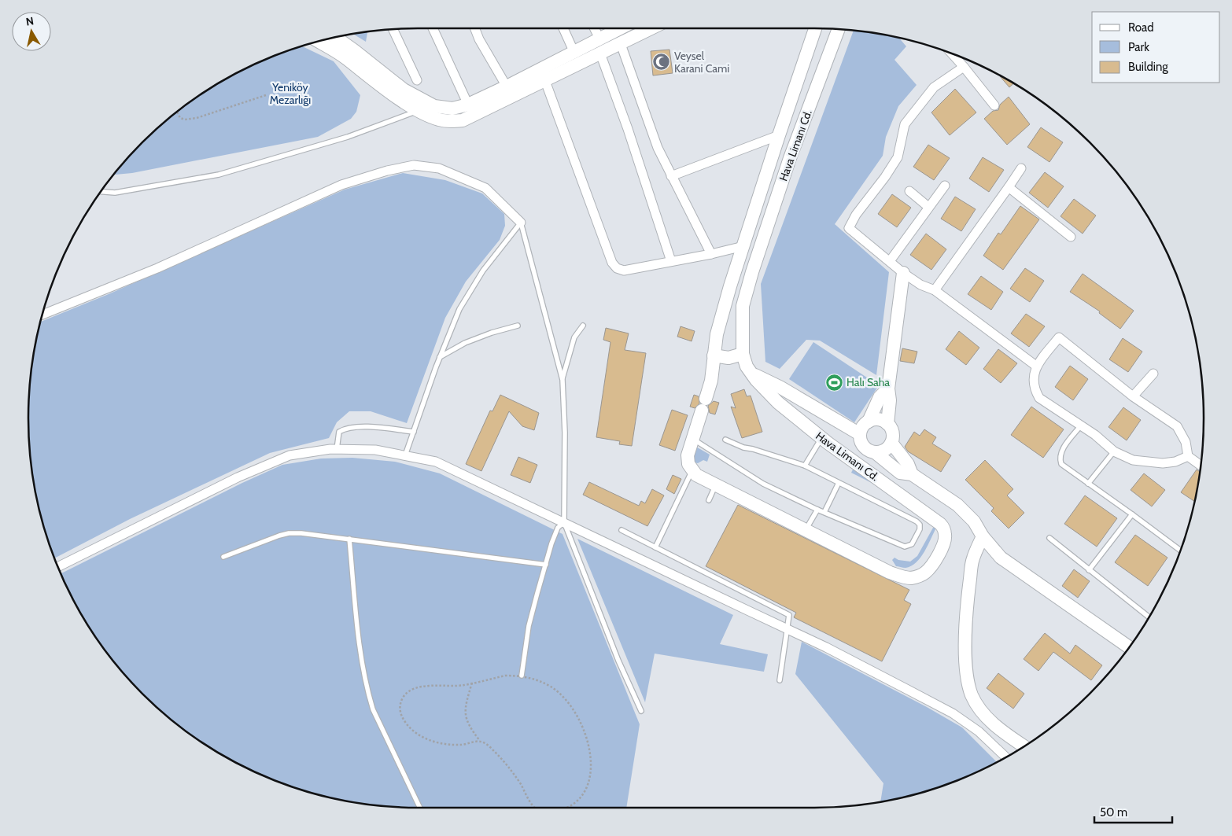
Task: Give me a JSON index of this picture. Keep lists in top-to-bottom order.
{
  "streets": {
    "street": ["Hava Limanı Cd."]
  },
  "parks": ["Yeniköy Mezarlığı"],
  "places": {
    "mosque": ["Veysel Karani Cami"],
    "sports": ["Halı Saha"]
  },
  "legend": ["Road", "Park", "Building"],
  "scale_bar": "50 m",
  "north": "top"
}
